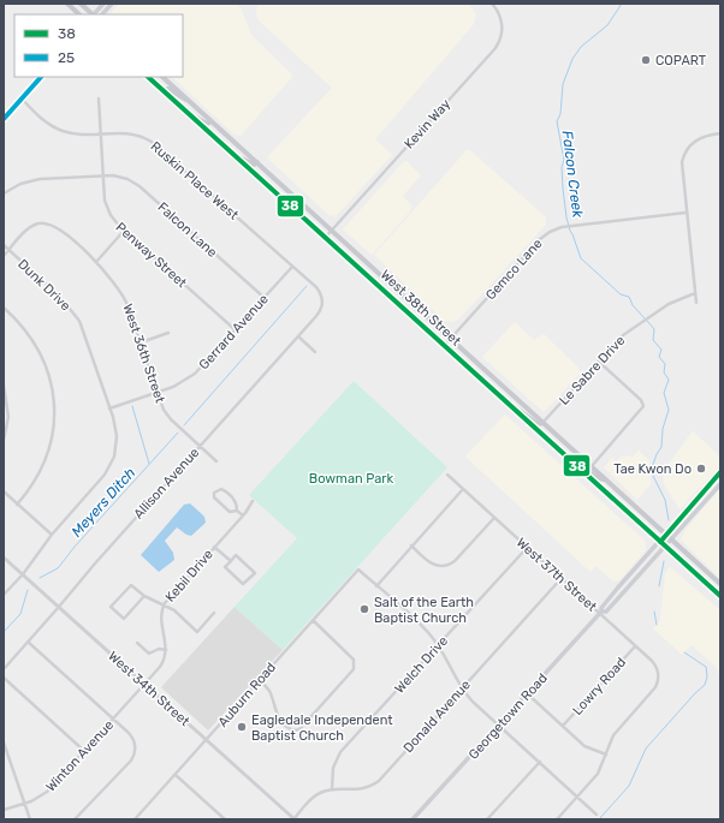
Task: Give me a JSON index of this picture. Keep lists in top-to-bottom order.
{
  "streets": {
    "main road": ["West 38th Street", "Georgetown Road"],
    "street": [
      "Kevin Way",
      "Ruskin Place West",
      "Falcon Lane",
      "Penway Street",
      "Gemco Lane",
      "Dunk Drive",
      "Gerrard Avenue",
      "West 36th Street",
      "Le Sabre Drive",
      "Allison Avenue",
      "West 37th Street",
      "Kebil Drive",
      "Welch Drive",
      "Lowry Road",
      "West 34th Street",
      "Auburn Road",
      "Donald Avenue",
      "Winton Avenue"
    ]
  },
  "crossings": [
    ["Kevin Way", "West 38th Street"],
    ["Ruskin Place West", "Penway Street"],
    ["Ruskin Place West", "Gerrard Avenue"],
    ["Ruskin Place West", "Allison Avenue"],
    ["Falcon Lane", "Penway Street"],
    ["Falcon Lane", "Gerrard Avenue"],
    ["Penway Street", "Gerrard Avenue"],
    ["Gemco Lane", "West 38th Street"],
    ["Dunk Drive", "Gerrard Avenue"],
    ["Dunk Drive", "West 36th Street"],
    ["West 38th Street", "Le Sabre Drive"],
    ["West 38th Street", "Georgetown Road"],
    ["Gerrard Avenue", "West 36th Street"],
    ["West 36th Street", "Allison Avenue"],
    ["Allison Avenue", "West 34th Street"],
    ["West 37th Street", "Welch Drive"],
    ["West 37th Street", "Lowry Road"],
    ["West 37th Street", "Donald Avenue"],
    ["West 37th Street", "Georgetown Road"],
    ["Welch Drive", "Donald Avenue"],
    ["West 34th Street", "Auburn Road"],
    ["West 34th Street", "Donald Avenue"],
    ["West 34th Street", "Winton Avenue"]
  ],
  "water": ["Falcon Creek", "Meyers Ditch"],
  "parks": ["Bowman Park"],
  "places": [
    "COPART",
    "Tae Kwon Do",
    "Salt of the Earth Baptist Church",
    "Eagledale Independent Baptist Church"
  ],
  "lines": ["transit line 38", "transit line 25"],
  "legend": ["38", "25"]
}
